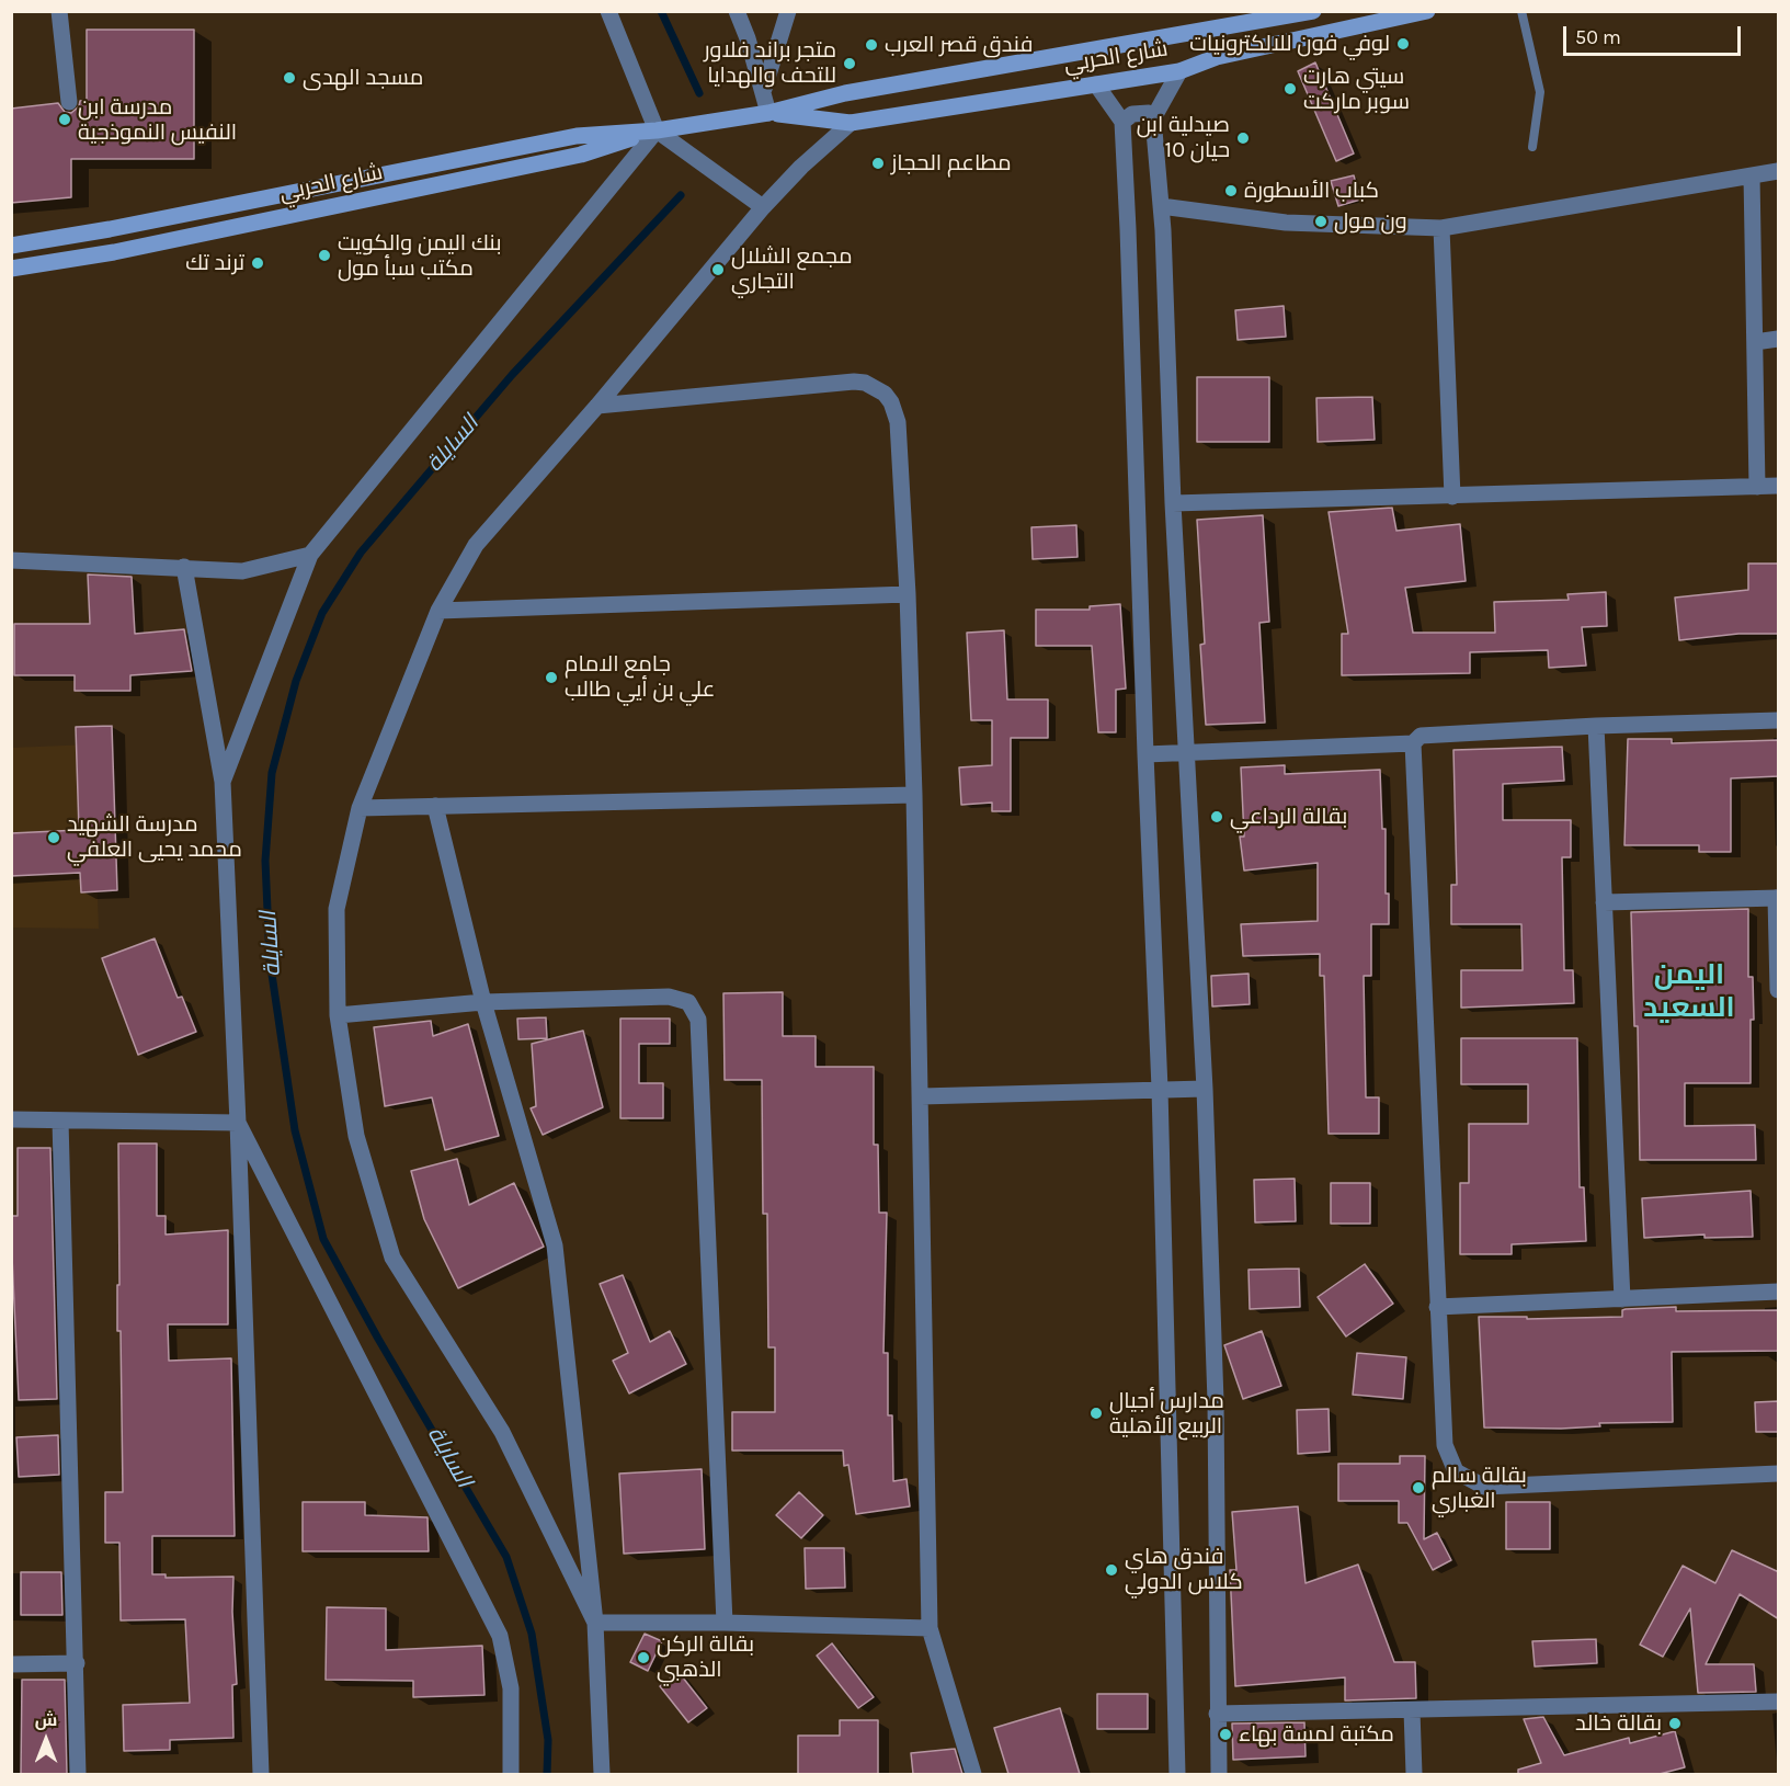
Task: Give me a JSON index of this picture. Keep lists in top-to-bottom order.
{
  "streets": {
    "street": ["شارع الحربي"]
  },
  "districts": ["اليمن السعيد"],
  "water": ["السايلة"],
  "places": [
    "لوفي فون للالكترونيات",
    "فندق قصر العرب",
    "متجر براند فلاور للتحف والهدايا",
    "مسجد الهدى",
    "سيتي هارت سوبر ماركت",
    "مدرسة ابن النفيس النموذجية",
    "صيدلية ابن حيان 10",
    "مطاعم الحجاز",
    "كباب الأسطورة",
    "ون مول",
    "بنك اليمن والكويت مكتب سبأ مول",
    "ترند تك",
    "مجمع الشلال التجاري",
    "جامع الامام علي بن أيي طالب",
    "بقالة الرداعي",
    "مدرسة الشهيد محمد يحيى العلفي",
    "مدارس أجيال الربيع الأهلية",
    "بقالة سالم الغباري",
    "فندق هاي كلاس الدولي",
    "بقالة الركن الذهبي",
    "بقالة خالد",
    "مكتبة لمسة بهاء"
  ],
  "scale_bar": "50 m",
  "north": "top"
}
